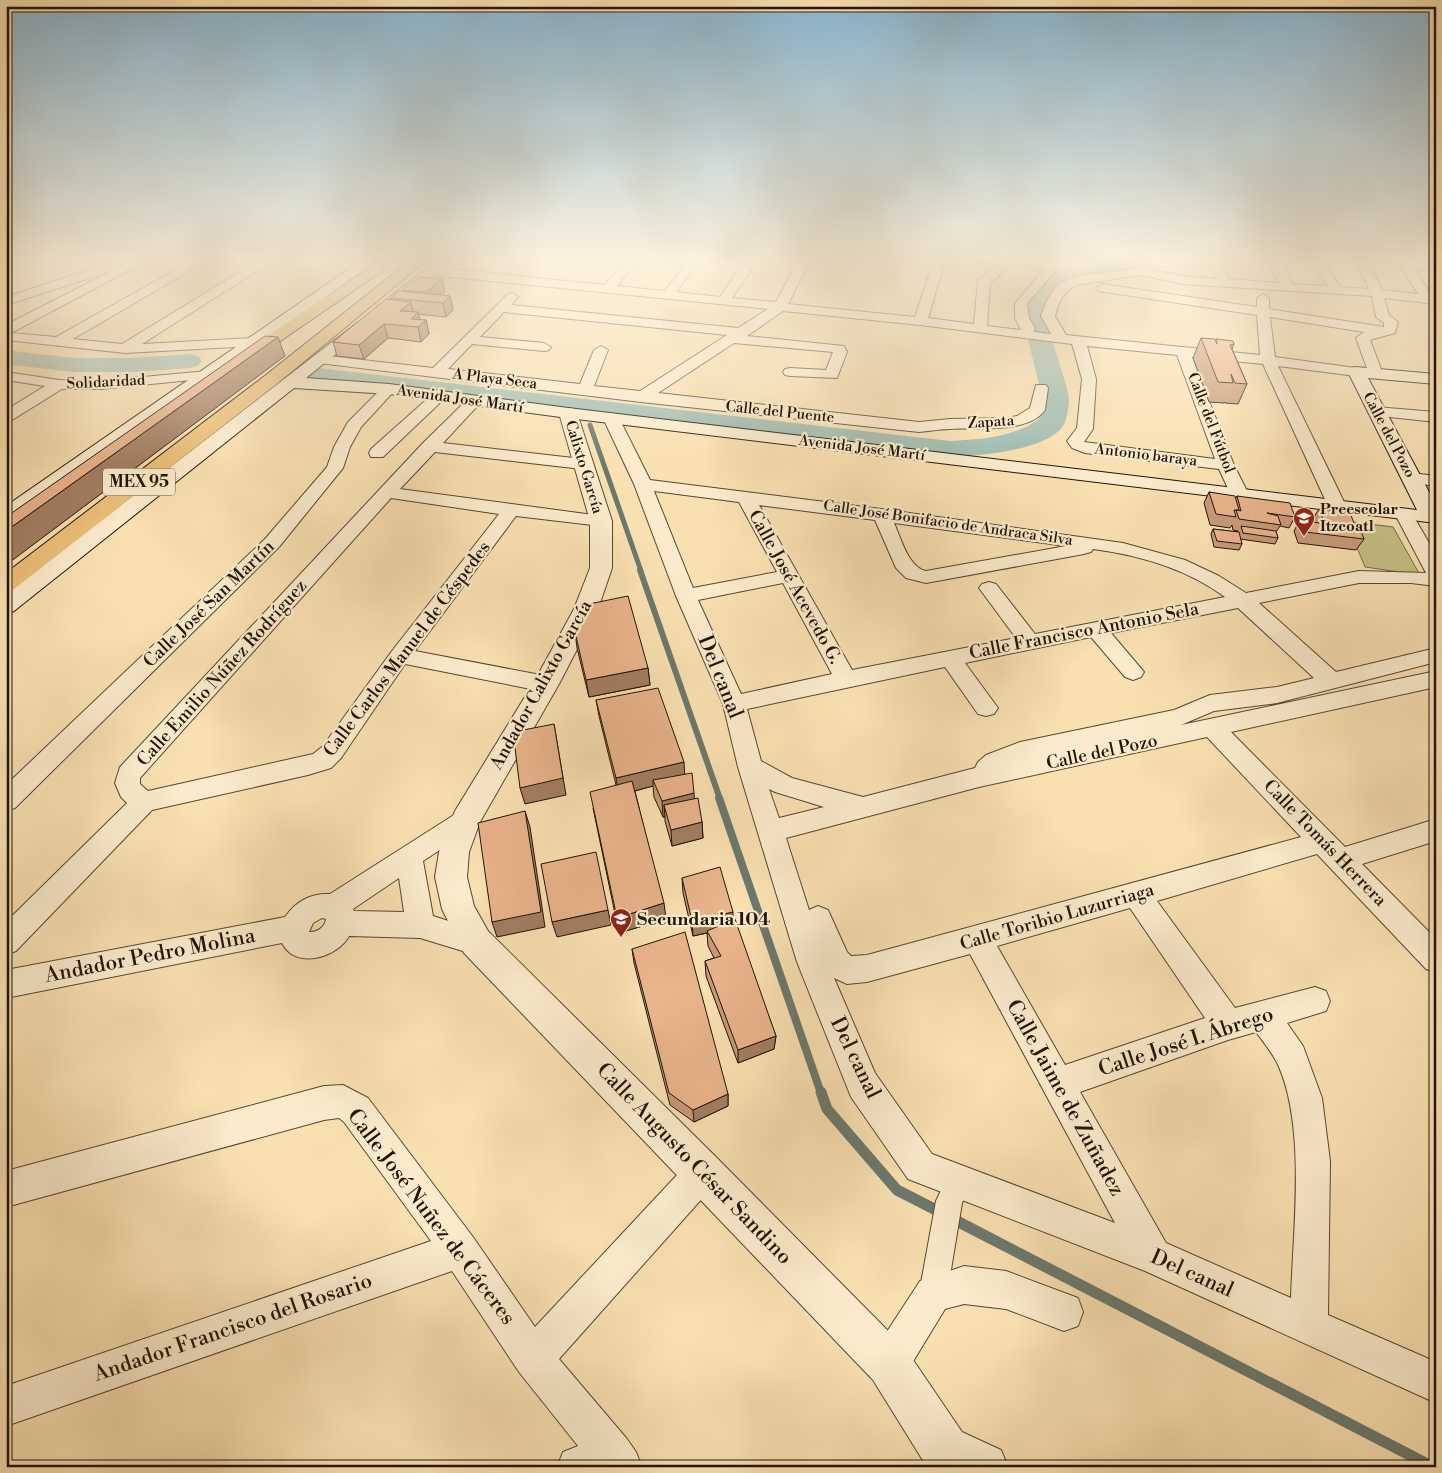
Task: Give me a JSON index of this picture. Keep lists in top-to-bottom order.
{
  "streets": {
    "main road": [
      "Avenida José Martí",
      "Calle del Pozo",
      "Calixto García",
      "MEX 95",
      "Andador Calixto García",
      "Calle Augusto César Sandino"
    ],
    "street": [
      "A Playa Seca",
      "Solidaridad",
      "Calle del Puente",
      "Zapata",
      "Calle del Fútbol",
      "Antonio baraya",
      "Calle José Bonifacio de Andraca Silva",
      "Calle José Acevedo G.",
      "Calle José San Martín",
      "Calle Francisco Antonio Sela",
      "Calle Carlos Manuel de Céspedes",
      "Calle Emilio Núñez Rodríguez",
      "Del canal",
      "Calle Tomás Herrera",
      "Calle Toribio Luzurriaga",
      "Andador Pedro Molina",
      "Calle José I. Ábrego",
      "Calle Jaime de Zuñadez",
      "Calle José Nuñez de Cáceres",
      "Andador Francisco del Rosario"
    ]
  },
  "crossings": [
    ["A Playa Seca", "Calle del Puente"],
    ["Avenida José Martí", "Calle del Fútbol"],
    ["Avenida José Martí", "Calle del Pozo"],
    ["Avenida José Martí", "Calixto García"],
    ["Avenida José Martí", "Calle José San Martín"],
    ["Avenida José Martí", "Calle Emilio Núñez Rodríguez"],
    ["Avenida José Martí", "Del canal"],
    ["Calle del Puente", "Zapata"],
    ["Calle del Fútbol", "Antonio baraya"],
    ["Calle del Pozo", "Del canal"],
    ["Calle del Pozo", "Calle Tomás Herrera"],
    ["Calixto García", "Andador Calixto García"],
    ["Calle José Bonifacio de Andraca Silva", "Calle José Acevedo G."],
    ["Calle José Bonifacio de Andraca Silva", "Calle Francisco Antonio Sela"],
    ["Calle José Bonifacio de Andraca Silva", "Del canal"],
    ["Calle José Acevedo G.", "Calle Francisco Antonio Sela"],
    ["Calle Francisco Antonio Sela", "Del canal"],
    ["Calle Carlos Manuel de Céspedes", "Calle Emilio Núñez Rodríguez"],
    ["Del canal", "Calle Jaime de Zuñadez"],
    ["Andador Calixto García", "Calle Augusto César Sandino"],
    ["Calle Tomás Herrera", "Calle Toribio Luzurriaga"],
    ["Calle Toribio Luzurriaga", "Calle Jaime de Zuñadez"],
    ["Calle José I. Ábrego", "Calle Jaime de Zuñadez"],
    ["Calle José Nuñez de Cáceres", "Andador Francisco del Rosario"]
  ],
  "places": {
    "school or university": ["Preescolar Itzcoatl", "Secundaria 104"]
  }
}
